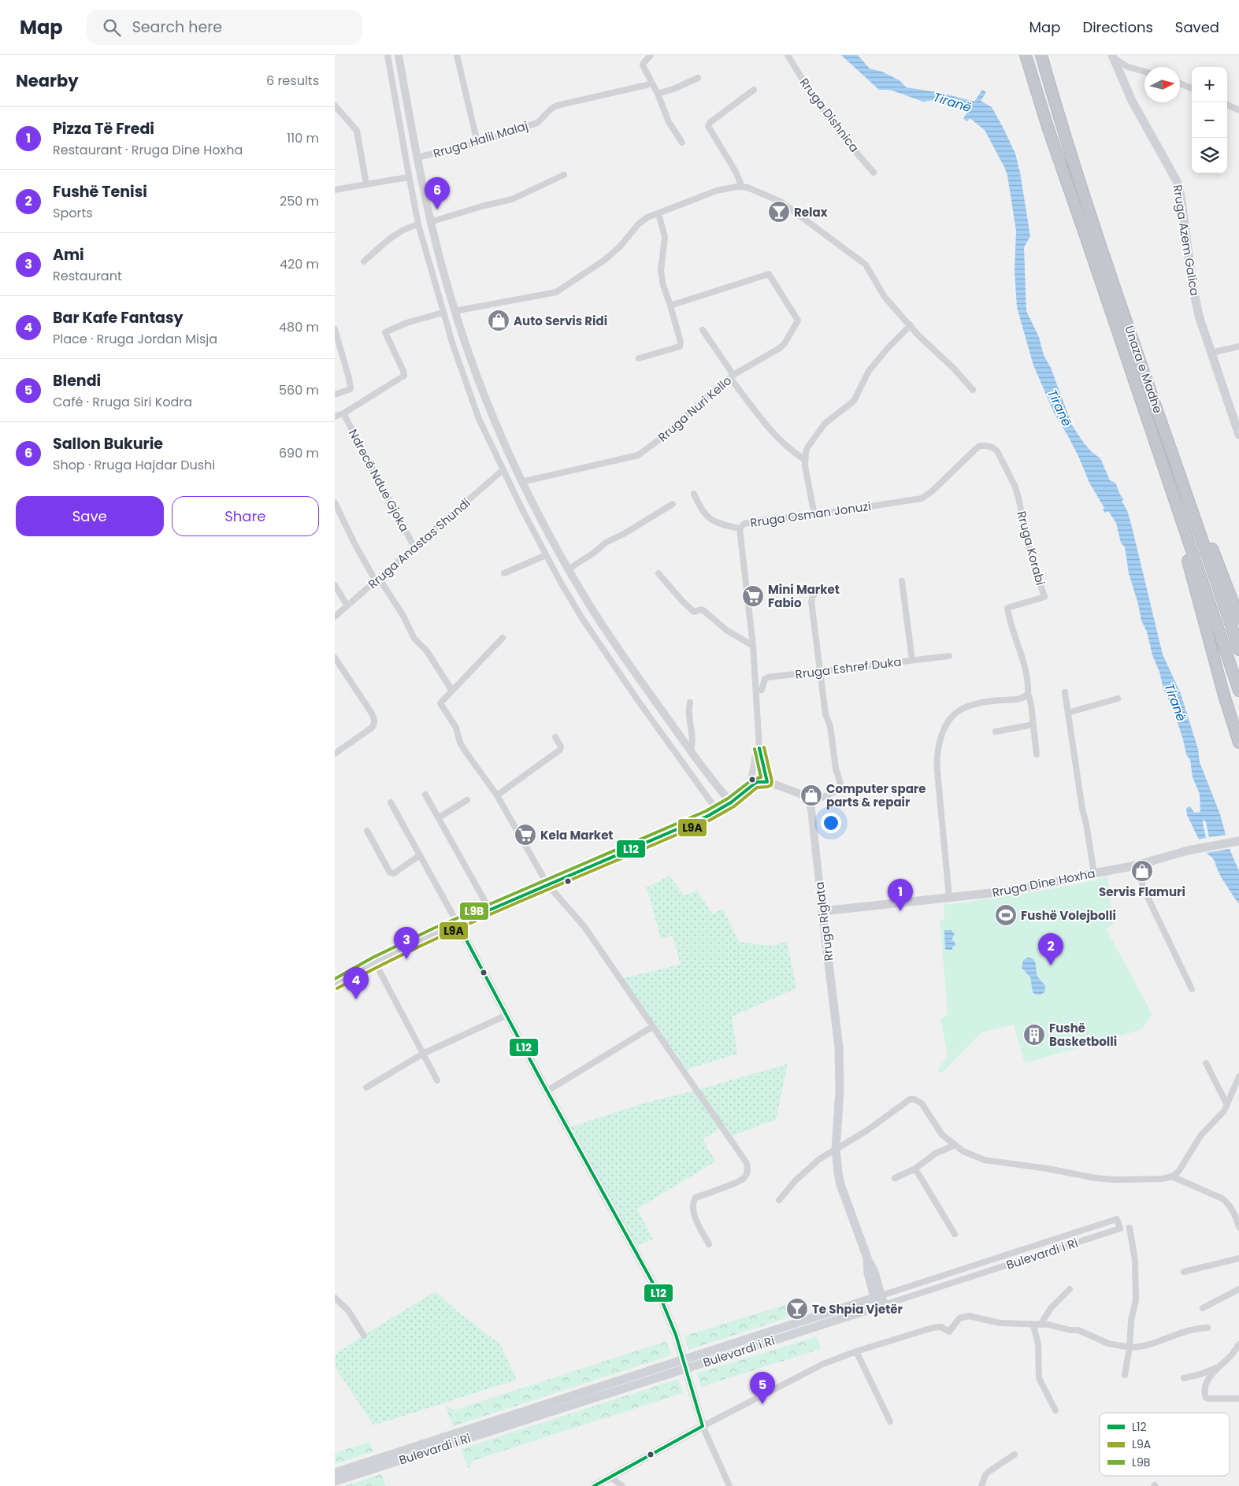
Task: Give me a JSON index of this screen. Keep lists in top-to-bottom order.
{
  "streets": {
    "highway": ["Unaza e Madhe"],
    "main road": [
      "Rruga Azem Galica",
      "Rruga Dine Hoxha",
      "Rruga Riglata",
      "Bulevardi i Ri"
    ],
    "street": [
      "Rruga Dishnica",
      "Rruga Halil Malaj",
      "Rruga Nuri Kello",
      "Ndrecë Ndue Gjoka",
      "Rruga Osman Jonuzi",
      "Rruga Anastas Shundi",
      "Rruga Korabi",
      "Rruga Eshref Duka"
    ]
  },
  "crossings": [
    ["Ndrecë Ndue Gjoka", "Rruga Anastas Shundi"],
    ["Rruga Osman Jonuzi", "Rruga Korabi"],
    ["Rruga Osman Jonuzi", "Rruga Eshref Duka"],
    ["Rruga Dine Hoxha", "Rruga Riglata"],
    ["Rruga Riglata", "Bulevardi i Ri"]
  ],
  "water": ["Tiranë"],
  "places": {
    "bar": ["Relax", "Te Shpia Vjetër"],
    "shop": ["Auto Servis Ridi", "Computer spare parts & repair", "Servis Flamuri"],
    "supermarket": ["Mini Market Fabio", "Kela Market"],
    "sports": ["Fushë Volejbolli"],
    "building": ["Fushë Basketbolli"]
  },
  "lines": ["transit line L9A", "transit line L12", "transit line L9B"],
  "legend": ["L12", "L9A", "L9B"],
  "north": "right",
  "page": {
    "header": "Map",
    "search": "Search here",
    "nav": ["Map", "Directions", "Saved"],
    "heading": ["Nearby", "6 results"],
    "map_buttons": ["+", "−"],
    "list": [
      {
        "mark": "1",
        "name": "Pizza Të Fredi",
        "note": "Restaurant · Rruga Dine Hoxha",
        "value": "110 m"
      },
      {
        "mark": "2",
        "name": "Fushë Tenisi",
        "note": "Sports",
        "value": "250 m"
      },
      {
        "mark": "3",
        "name": "Ami",
        "note": "Restaurant",
        "value": "420 m"
      },
      {
        "mark": "4",
        "name": "Bar Kafe Fantasy",
        "note": "Place · Rruga Jordan Misja",
        "value": "480 m"
      },
      {
        "mark": "5",
        "name": "Blendi",
        "note": "Café · Rruga Siri Kodra",
        "value": "560 m"
      },
      {
        "mark": "6",
        "name": "Sallon Bukurie",
        "note": "Shop · Rruga Hajdar Dushi",
        "value": "690 m"
      }
    ],
    "pins": [
      "6",
      "1",
      "3",
      "2",
      "4",
      "5"
    ],
    "buttons": ["Save", "Share"]
  }
}
